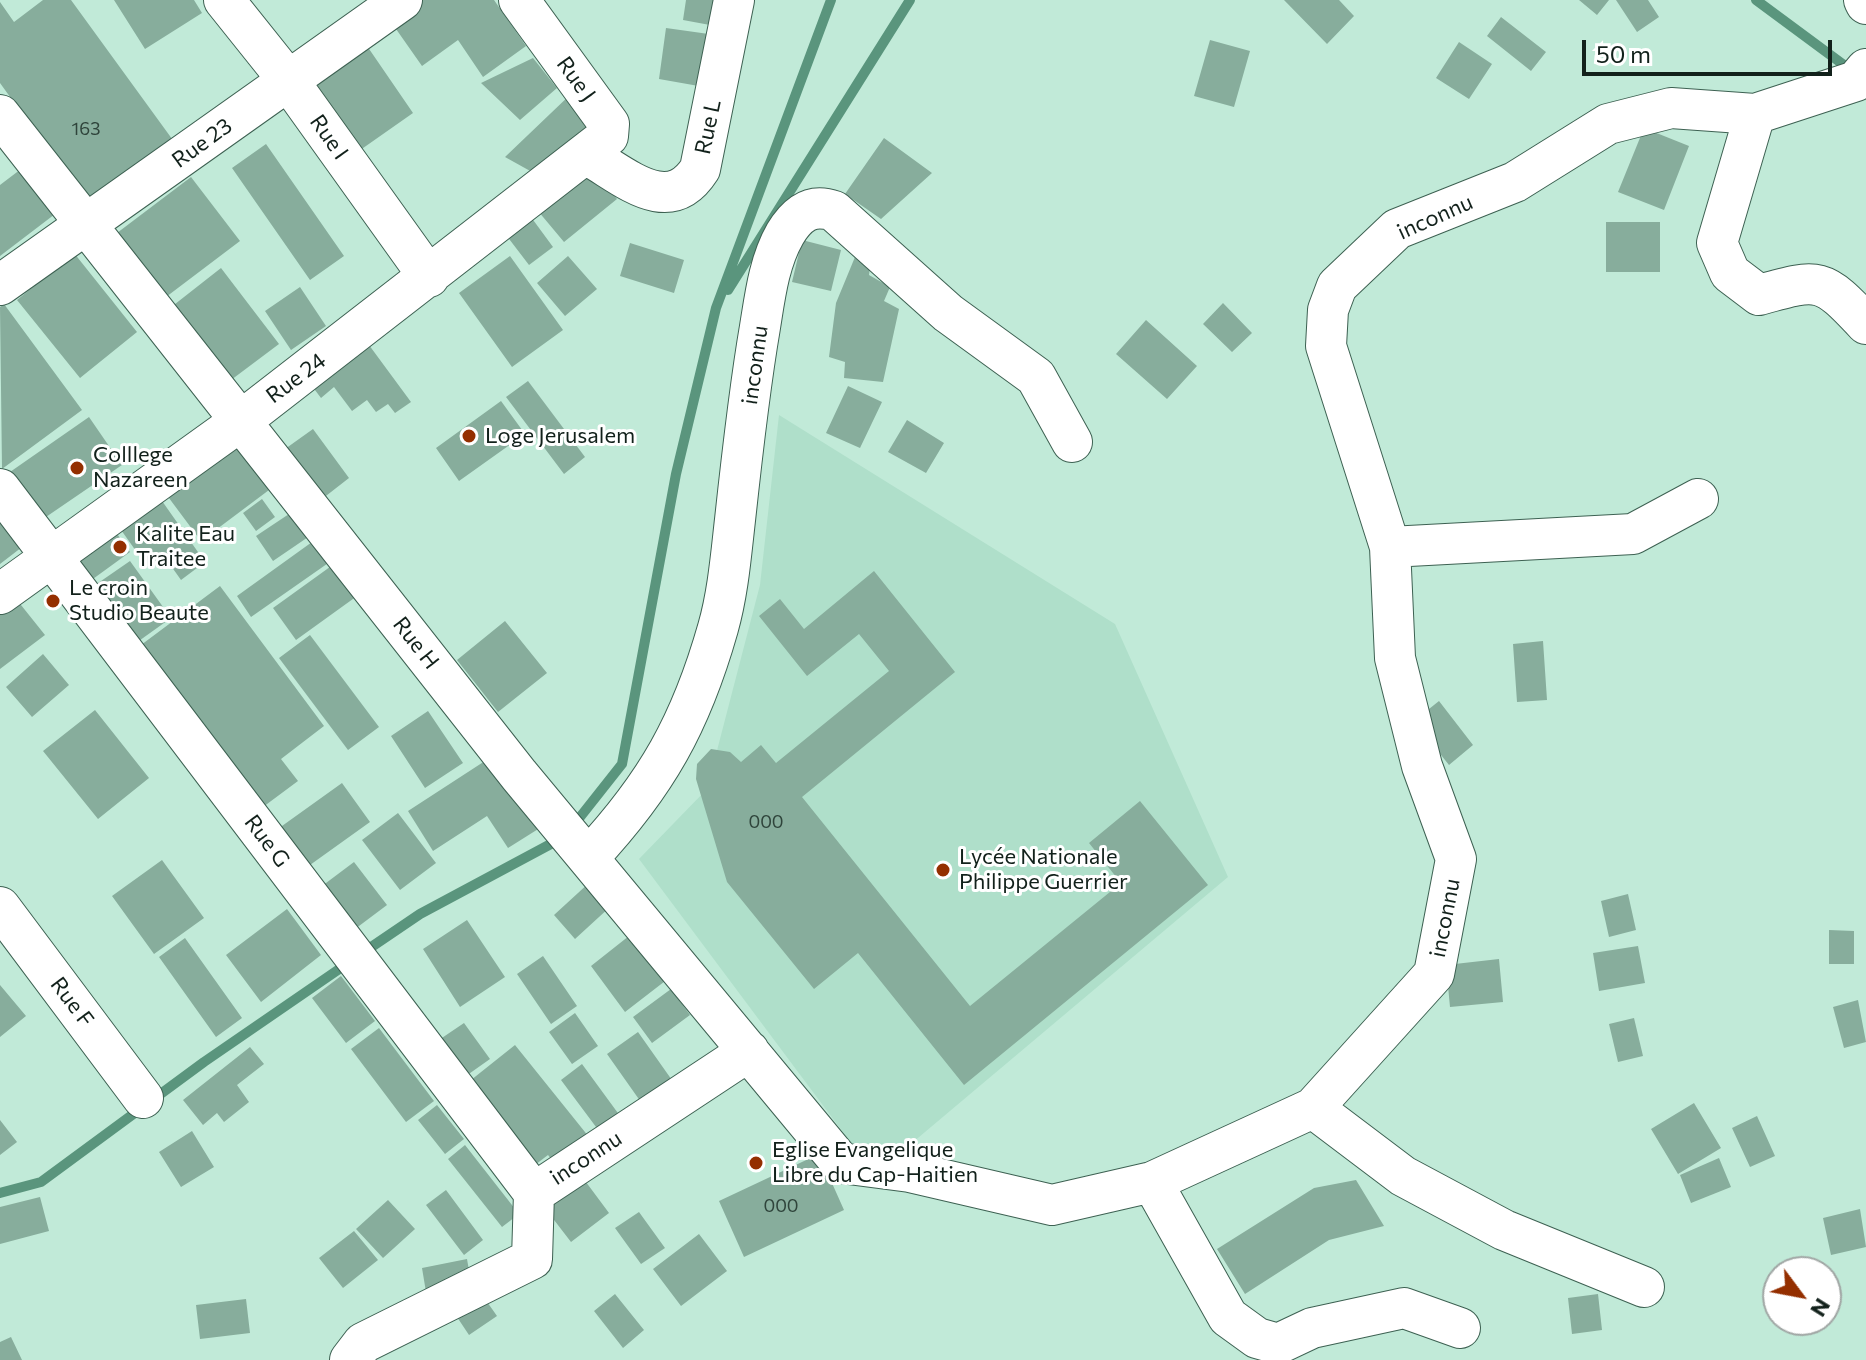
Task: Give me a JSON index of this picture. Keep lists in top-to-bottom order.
{
  "streets": {
    "street": [
      "Rue J",
      "Rue L",
      "Rue I",
      "Rue 23",
      "inconnu",
      "Rue 24",
      "Rue H",
      "Rue G",
      "Rue F"
    ]
  },
  "crossings": [
    ["Rue J", "Rue L"],
    ["Rue J", "Rue 24"],
    ["Rue L", "Rue 24"],
    ["Rue I", "Rue 23"],
    ["Rue I", "Rue 24"],
    ["Rue 23", "Rue H"],
    ["inconnu", "Rue H"],
    ["inconnu", "Rue G"],
    ["Rue 24", "Rue H"],
    ["Rue 24", "Rue G"]
  ],
  "places": [
    "Loge Jerusalem",
    "Colllege Nazareen",
    "Kalite Eau Traitee",
    "Le croin Studio Beaute",
    "Lycée Nationale Philippe Guerrier",
    "Eglise Evangelique Libre du Cap-Haitien"
  ],
  "house_numbers": ["163", "000", "000"],
  "scale_bar": "50 m",
  "north": "bottom right"
}
